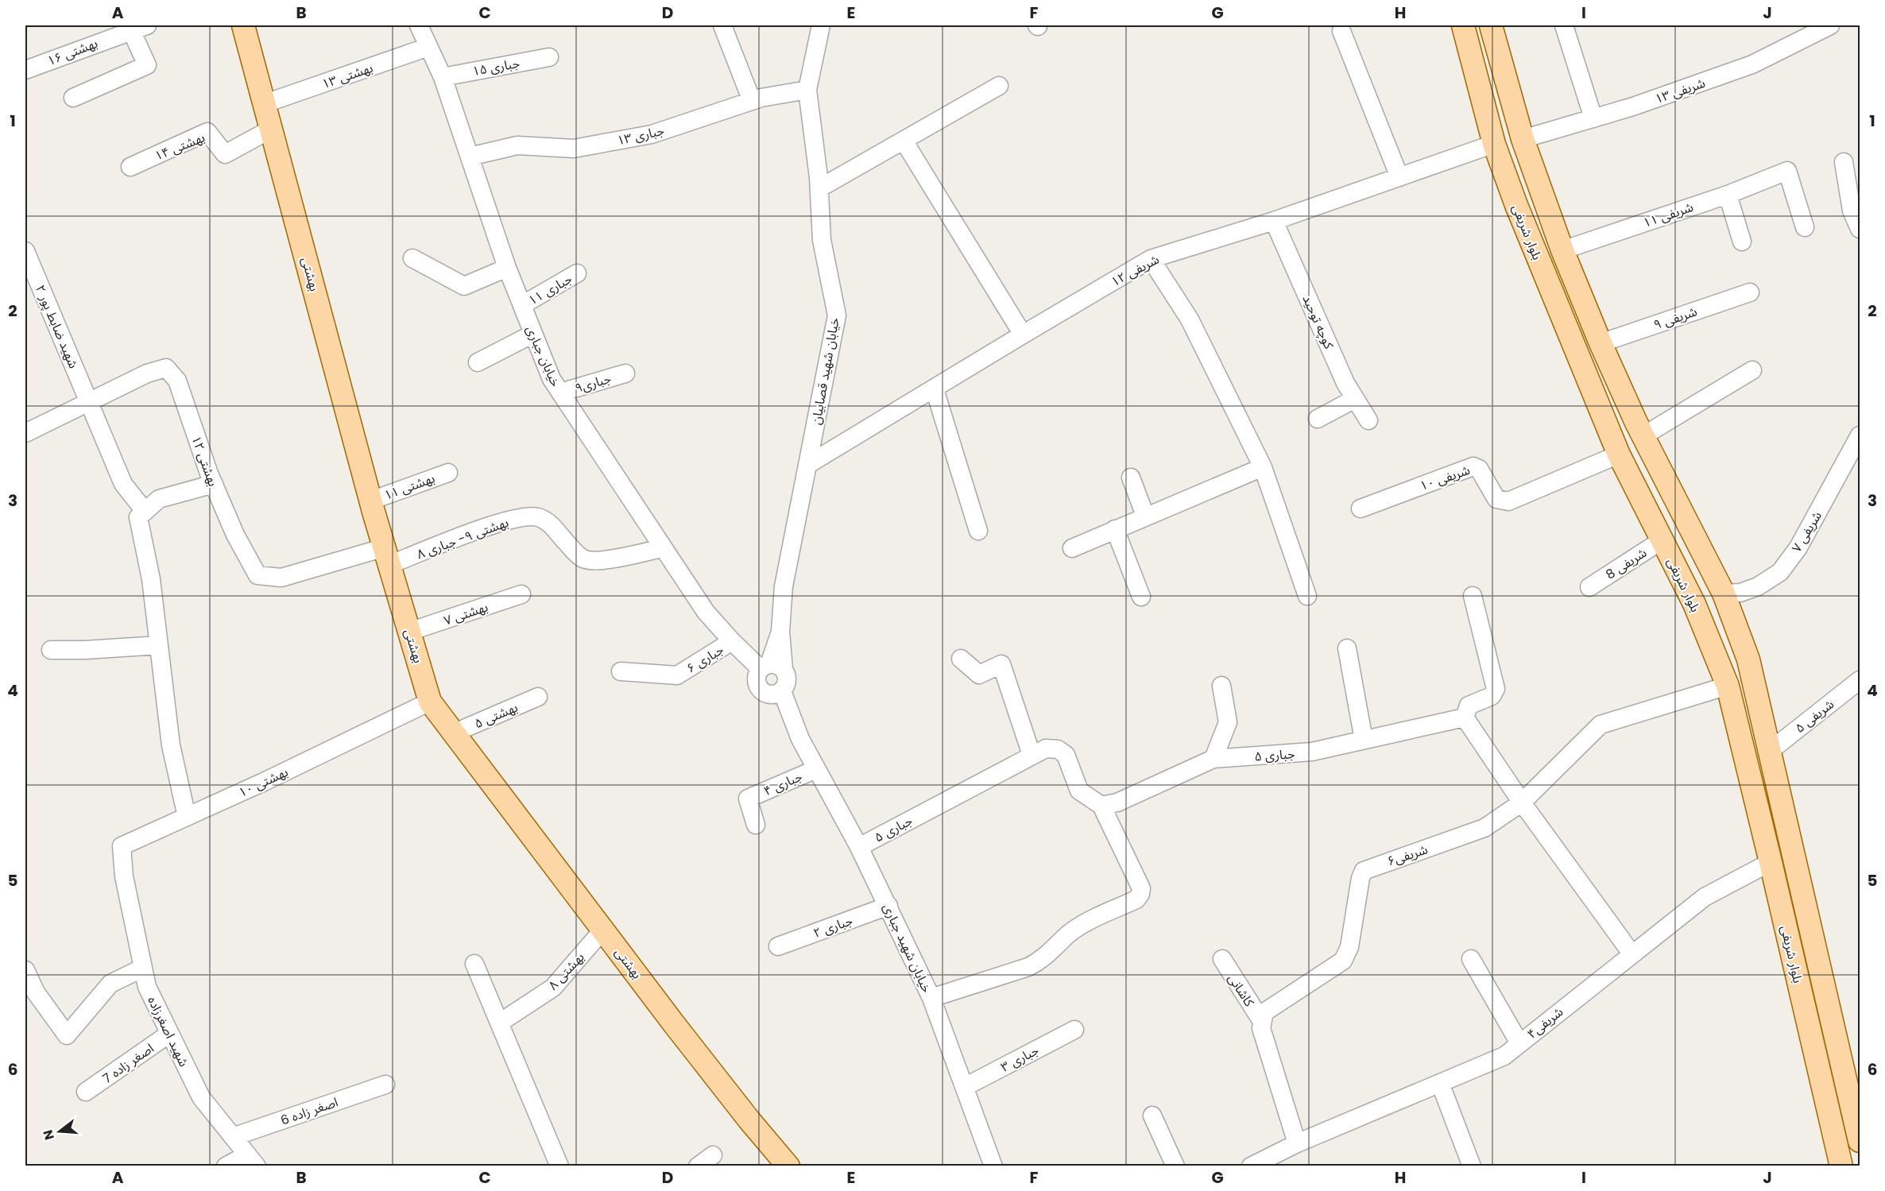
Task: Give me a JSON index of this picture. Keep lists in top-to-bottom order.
{
  "streets": {
    "main road": ["بلوار شریفی", "بهشتی"],
    "street": [
      "بهشتی ۱۶",
      "جباری ۱۵",
      "بهشتی ۱۳",
      "شریفی ۱۳",
      "جباری ۱۳",
      "بهشتی ۱۴",
      "شریفی ۱۱",
      "شریفی ۱۲",
      "جباری ۱۱",
      "شریفی ۹",
      "کوچه توحید",
      "شهید ضابط پور ۲",
      "خیابان جباری",
      "خیابان شهید قصابیان",
      "جباری۹",
      "بهشتی ۱۲",
      "شریفی ۱۰",
      "بهشتی ۱۱",
      "شریفی ۷",
      "بهشتی ۹- جباری ۸",
      "شریفی 8",
      "بهشتی ۷",
      "جباری ۶",
      "بهشتی ۵",
      "شریفی ۵",
      "جباری ۵",
      "بهشتی ۱۰",
      "جباری ۴",
      "شریفی۶",
      "جباری ۲",
      "خیابان شهید جباری",
      "بهشتی ۸",
      "کاشانی",
      "شریفی۴",
      "شهید اصغرزاده",
      "جباری ۳",
      "اصغر زاده 7",
      "اصغر زاده 6"
    ]
  },
  "crossings": [
    ["جباری ۱۵", "خیابان جباری"],
    ["بهشتی ۱۳", "بهشتی"],
    ["بهشتی ۱۳", "خیابان جباری"],
    ["شریفی ۱۳", "بلوار شریفی"],
    ["جباری ۱۳", "خیابان جباری"],
    ["جباری ۱۳", "خیابان شهید قصابیان"],
    ["بهشتی ۱۴", "بهشتی"],
    ["شریفی ۱۱", "بلوار شریفی"],
    ["بلوار شریفی", "شریفی ۱۲"],
    ["بلوار شریفی", "شریفی ۹"],
    ["بلوار شریفی", "شریفی ۱۰"],
    ["بلوار شریفی", "شریفی ۷"],
    ["بلوار شریفی", "شریفی 8"],
    ["بلوار شریفی", "شریفی ۵"],
    ["بلوار شریفی", "شریفی۶"],
    ["بلوار شریفی", "شریفی۴"],
    ["شریفی ۱۲", "کوچه توحید"],
    ["شریفی ۱۲", "خیابان شهید قصابیان"],
    ["بهشتی", "بهشتی ۱۲"],
    ["بهشتی", "بهشتی ۱۱"],
    ["بهشتی", "بهشتی ۹- جباری ۸"],
    ["بهشتی", "بهشتی ۷"],
    ["بهشتی", "بهشتی ۵"],
    ["بهشتی", "بهشتی ۱۰"],
    ["بهشتی", "بهشتی ۸"],
    ["جباری ۱۱", "خیابان جباری"],
    ["شهید ضابط پور ۲", "بهشتی ۱۲"],
    ["خیابان جباری", "خیابان شهید قصابیان"],
    ["خیابان جباری", "جباری۹"],
    ["خیابان جباری", "بهشتی ۹- جباری ۸"],
    ["خیابان جباری", "جباری ۶"],
    ["خیابان جباری", "خیابان شهید جباری"],
    ["خیابان شهید قصابیان", "خیابان شهید جباری"],
    ["بهشتی ۱۲", "بهشتی ۹- جباری ۸"],
    ["جباری ۵", "خیابان شهید جباری"],
    ["بهشتی ۱۰", "شهید اصغرزاده"],
    ["جباری ۴", "خیابان شهید جباری"],
    ["شریفی۶", "کاشانی"],
    ["جباری ۲", "خیابان شهید جباری"],
    ["خیابان شهید جباری", "جباری ۳"],
    ["شهید اصغرزاده", "اصغر زاده 7"],
    ["شهید اصغرزاده", "اصغر زاده 6"]
  ],
  "north": "left",
  "grid": {
    "columns": [
      "A",
      "B",
      "C",
      "D",
      "E",
      "F",
      "G",
      "H",
      "I",
      "J"
    ],
    "rows": [
      "1",
      "2",
      "3",
      "4",
      "5",
      "6"
    ]
  }
}
